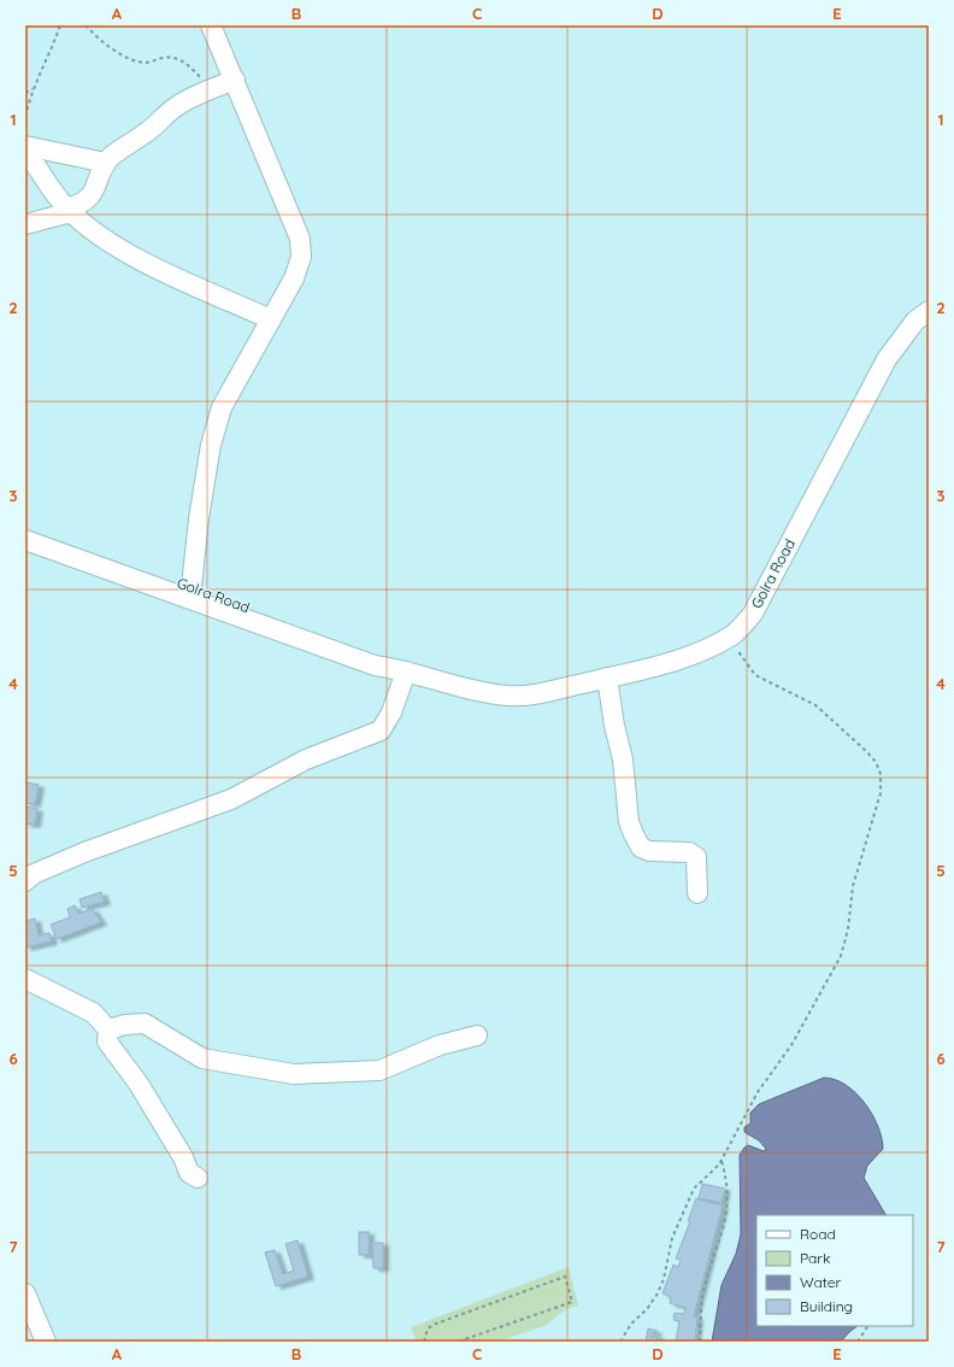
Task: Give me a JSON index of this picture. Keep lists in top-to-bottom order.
{
  "streets": {
    "street": ["Golra Road"]
  },
  "legend": [
    "Road",
    "Park",
    "Water",
    "Building"
  ],
  "grid": {
    "columns": [
      "A",
      "B",
      "C",
      "D",
      "E"
    ],
    "rows": [
      "1",
      "2",
      "3",
      "4",
      "5",
      "6",
      "7"
    ]
  }
}
